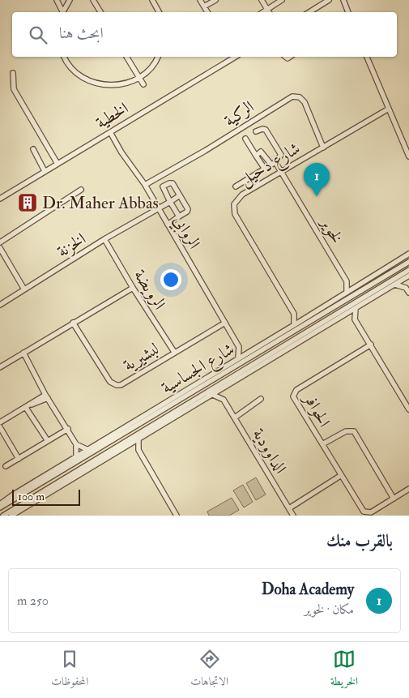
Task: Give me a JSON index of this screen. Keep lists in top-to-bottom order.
{
  "streets": {
    "street": [
      "الركية",
      "الخطية",
      "شارع دحيل",
      "لخوير",
      "الروابي",
      "الخزنة",
      "الرويضة",
      "لبشيرية",
      "شارع الجساسية",
      "الحوافر",
      "الداوودية"
    ]
  },
  "crossings": [
    ["الركية", "شارع دحيل"],
    ["الركية", "الروابي"],
    ["الخطية", "الروابي"],
    ["شارع دحيل", "لخوير"],
    ["الروابي", "الخزنة"],
    ["الروابي", "لبشيرية"],
    ["الخزنة", "الرويضة"],
    ["الرويضة", "لبشيرية"],
    ["شارع الجساسية", "الداوودية"]
  ],
  "places": {
    "building": ["Dr. Maher Abbas"]
  },
  "scale_bar": "100 m",
  "page": {
    "search": "ابحث هنا",
    "pins": "1",
    "scale": "100 m",
    "heading": "بالقرب منك",
    "list": [
      {
        "mark": "1",
        "name": "Doha Academy",
        "note": "مكان · لخوير",
        "value": "250 m"
      }
    ],
    "nav": ["الخريطة", "الاتجاهات", "المحفوظات"]
  }
}
